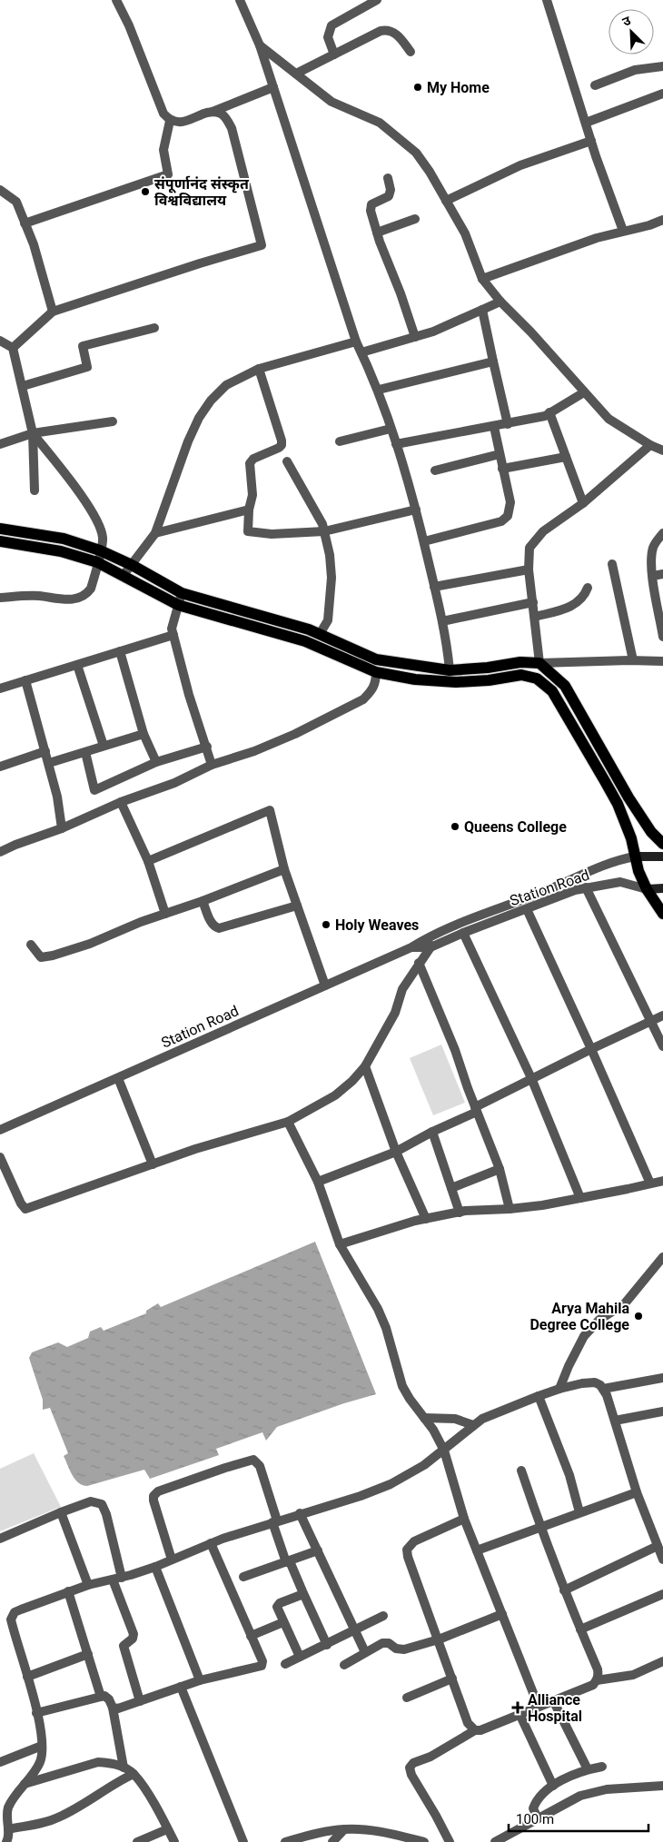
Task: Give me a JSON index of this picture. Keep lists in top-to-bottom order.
{
  "streets": {
    "street": ["Station Road"]
  },
  "places": {
    "other": [
      "My Home",
      "संपूर्णानंद संस्कृत विश्वविद्यालय",
      "Queens College",
      "Holy Weaves",
      "Arya Mahila Degree College"
    ],
    "health": ["Alliance Hospital"]
  },
  "scale_bar": "100 m",
  "north": "top left"
}
